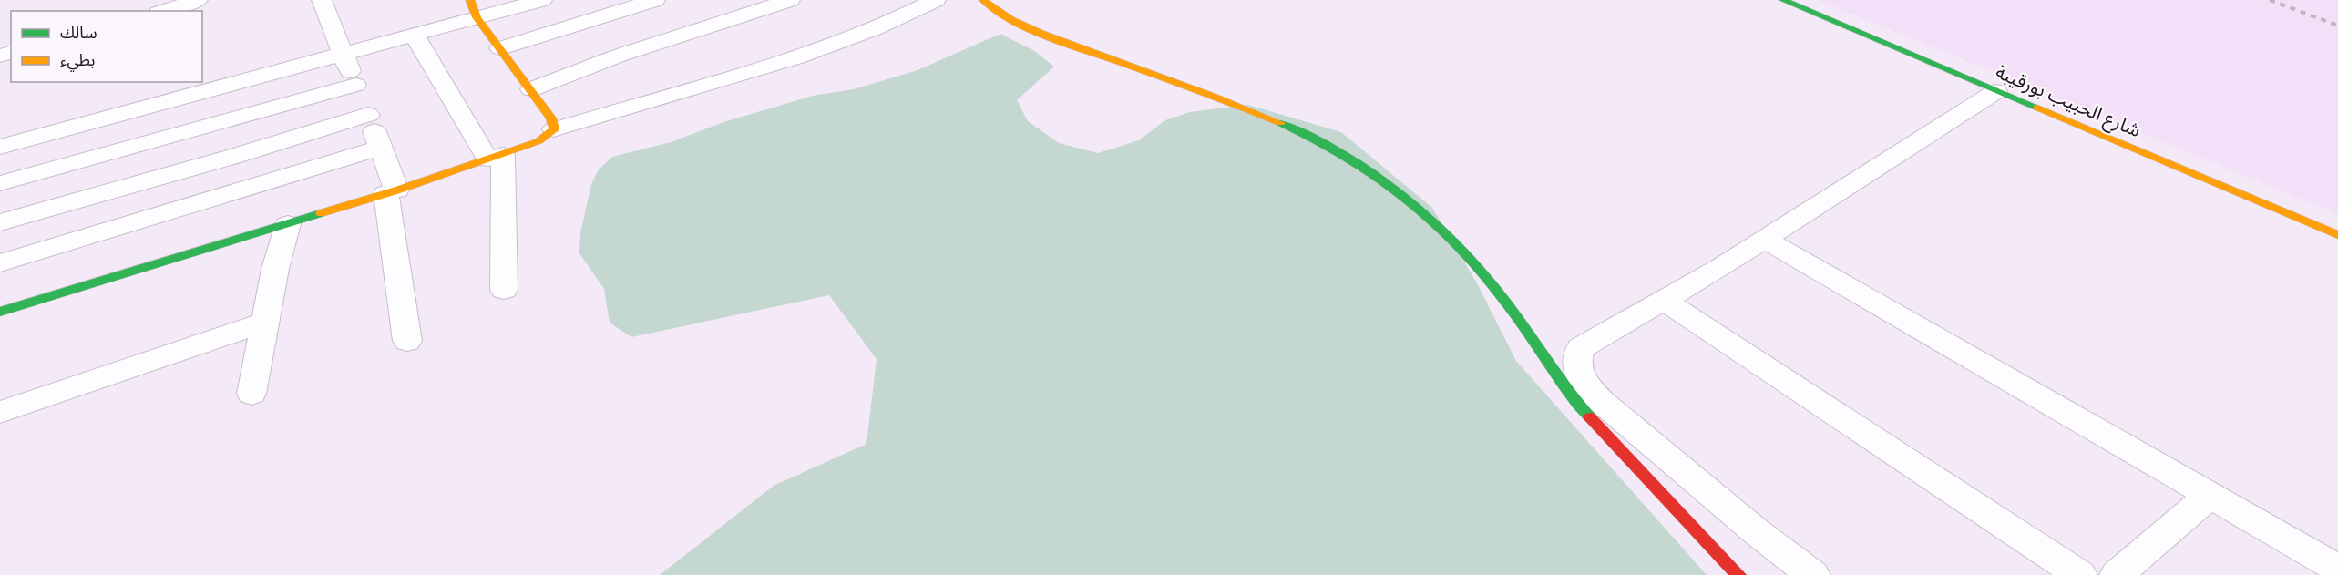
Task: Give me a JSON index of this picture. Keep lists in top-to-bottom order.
{
  "streets": {
    "street": ["شارع الحبيب بورقيبة"]
  },
  "legend": ["سالك", "بطيء"]
}
